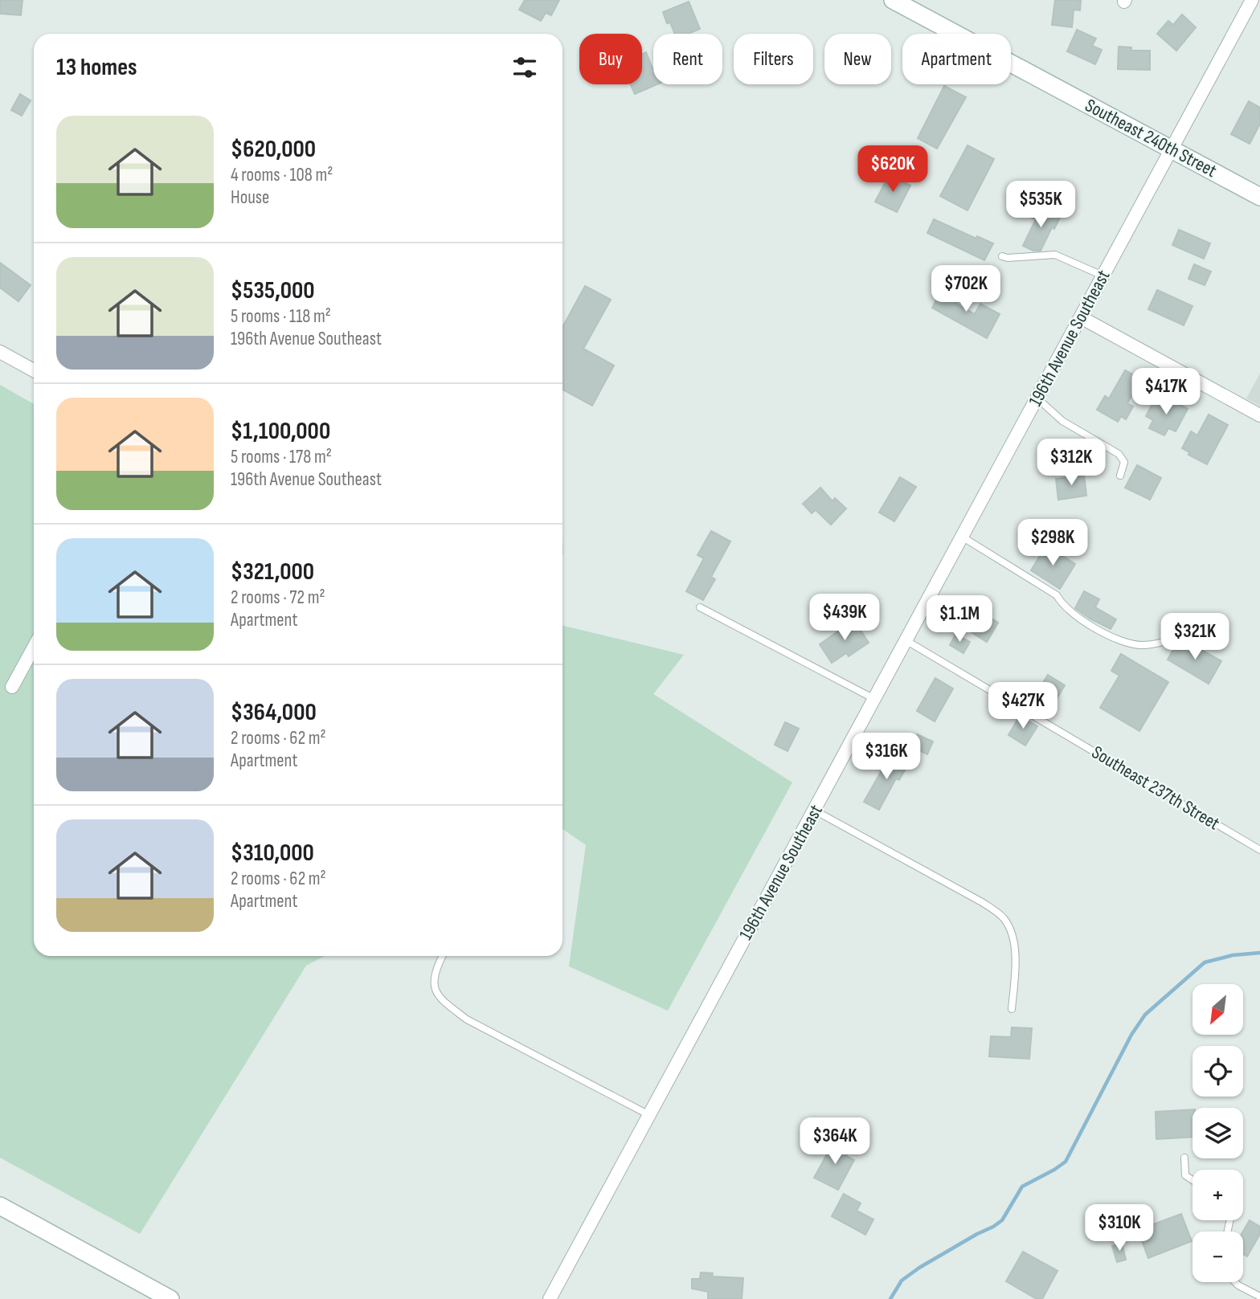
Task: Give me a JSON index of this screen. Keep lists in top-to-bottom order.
{
  "streets": {
    "main road": ["Southeast 240th Street"],
    "street": ["196th Avenue Southeast"],
    "lane": ["Southeast 237th Street"]
  },
  "crossings": [
    ["Southeast 240th Street", "196th Avenue Southeast"],
    ["196th Avenue Southeast", "Southeast 237th Street"]
  ],
  "north": "bottom left",
  "page": {
    "chip": [
      "Buy",
      "Rent",
      "Filters",
      "New",
      "Apartment"
    ],
    "heading": "13 homes",
    "list": [
      {
        "name": "$620,000",
        "note": "4 rooms · 108 m² · House"
      },
      {
        "name": "$535,000",
        "note": "5 rooms · 118 m² · 196th Avenue Southeast"
      },
      {
        "name": "$1,100,000",
        "note": "5 rooms · 178 m² · 196th Avenue Southeast"
      },
      {
        "name": "$321,000",
        "note": "2 rooms · 72 m² · Apartment"
      },
      {
        "name": "$364,000",
        "note": "2 rooms · 62 m² · Apartment"
      },
      {
        "name": "$310,000",
        "note": "2 rooms · 62 m² · Apartment"
      }
    ],
    "price": [
      "$620K",
      "$535K",
      "$702K",
      "$417K",
      "$312K",
      "$298K",
      "$439K",
      "$1.1M",
      "$321K",
      "$427K",
      "$316K",
      "$364K",
      "$310K"
    ],
    "map_buttons": ["+", "−"]
  }
}
